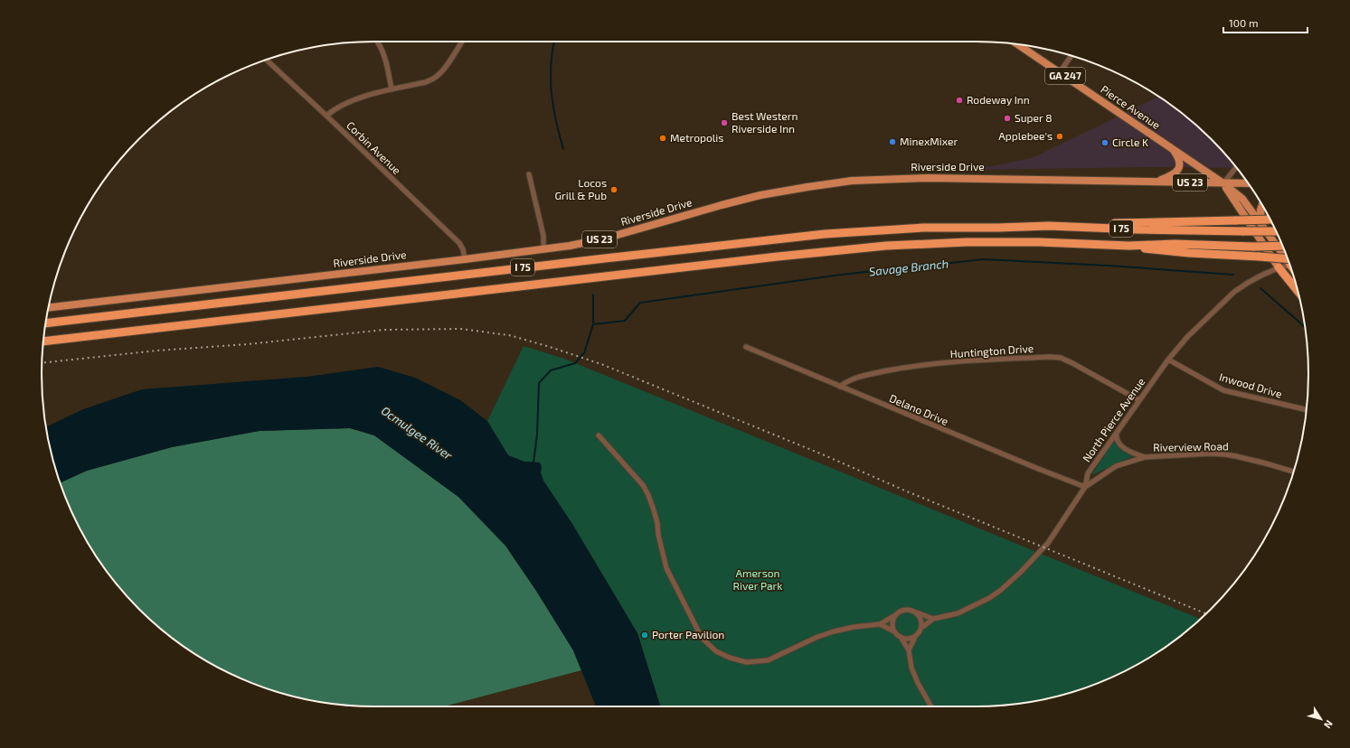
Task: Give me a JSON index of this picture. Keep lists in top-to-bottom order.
{
  "streets": {
    "highway": ["I 75"],
    "main road": [
      "GA 247",
      "Pierce Avenue",
      "Riverside Drive",
      "US 23"
    ],
    "street": [
      "Corbin Avenue",
      "Huntington Drive",
      "Inwood Drive",
      "Delano Drive",
      "North Pierce Avenue",
      "Riverview Road"
    ]
  },
  "crossings": [
    ["Pierce Avenue", "Riverside Drive"],
    ["Pierce Avenue", "North Pierce Avenue"],
    ["Corbin Avenue", "Riverside Drive"],
    ["Huntington Drive", "Delano Drive"],
    ["Huntington Drive", "North Pierce Avenue"],
    ["Inwood Drive", "North Pierce Avenue"],
    ["Delano Drive", "North Pierce Avenue"],
    ["Delano Drive", "Riverview Road"],
    ["North Pierce Avenue", "Riverview Road"]
  ],
  "water": ["Savage Branch", "Ocmulgee River"],
  "parks": ["Amerson River Park"],
  "places": [
    "Rodeway Inn",
    "Super 8",
    "Best Western Riverside Inn",
    "Applebee's",
    "Metropolis",
    "MinexMixer",
    "Circle K",
    "Locos Grill & Pub",
    "Porter Pavilion"
  ],
  "scale_bar": "100 m",
  "north": "bottom right"
}
